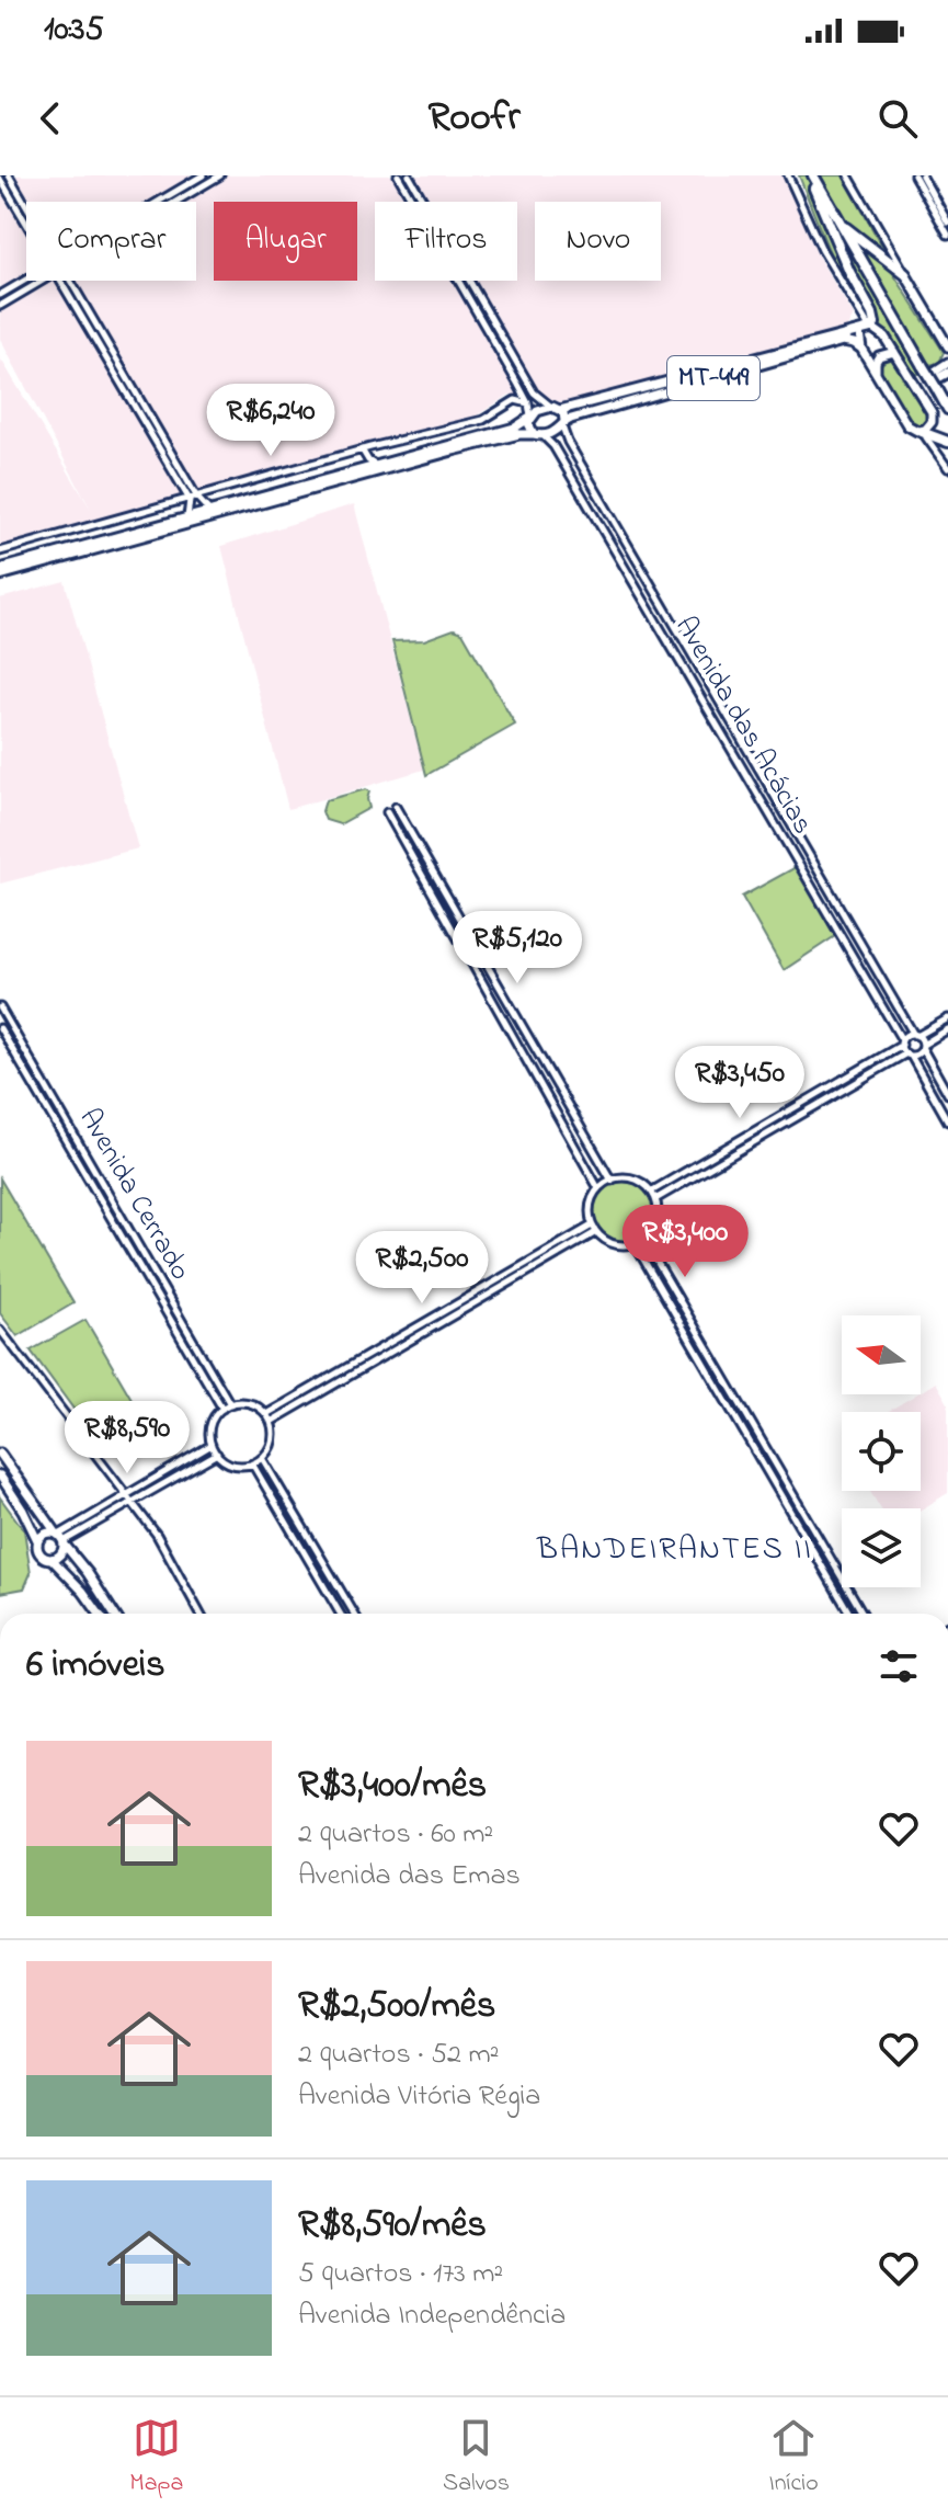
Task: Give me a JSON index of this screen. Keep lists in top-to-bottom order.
{
  "streets": {
    "main road": ["MT-449"],
    "street": ["Avenida das Acácias", "Avenida Cerrado"]
  },
  "crossings": [
    ["MT-449", "Avenida das Acácias"]
  ],
  "districts": ["BANDEIRANTES II"],
  "north": "left",
  "page": {
    "status": "10:35",
    "header": "Roofr",
    "chip": [
      "Comprar",
      "Alugar",
      "Filtros",
      "Novo"
    ],
    "price": [
      "R$6,240",
      "R$5,120",
      "R$3,450",
      "R$3,400",
      "R$2,500",
      "R$8,590"
    ],
    "heading": "6 imóveis",
    "list": [
      {
        "name": "R$3,400/mês",
        "note": "2 quartos · 60 m² · Avenida das Emas"
      },
      {
        "name": "R$2,500/mês",
        "note": "2 quartos · 52 m² · Avenida Vitória Régia"
      },
      {
        "name": "R$8,590/mês",
        "note": "5 quartos · 173 m² · Avenida Independência"
      }
    ],
    "tabs": ["Mapa", "Salvos", "Início"]
  }
}
